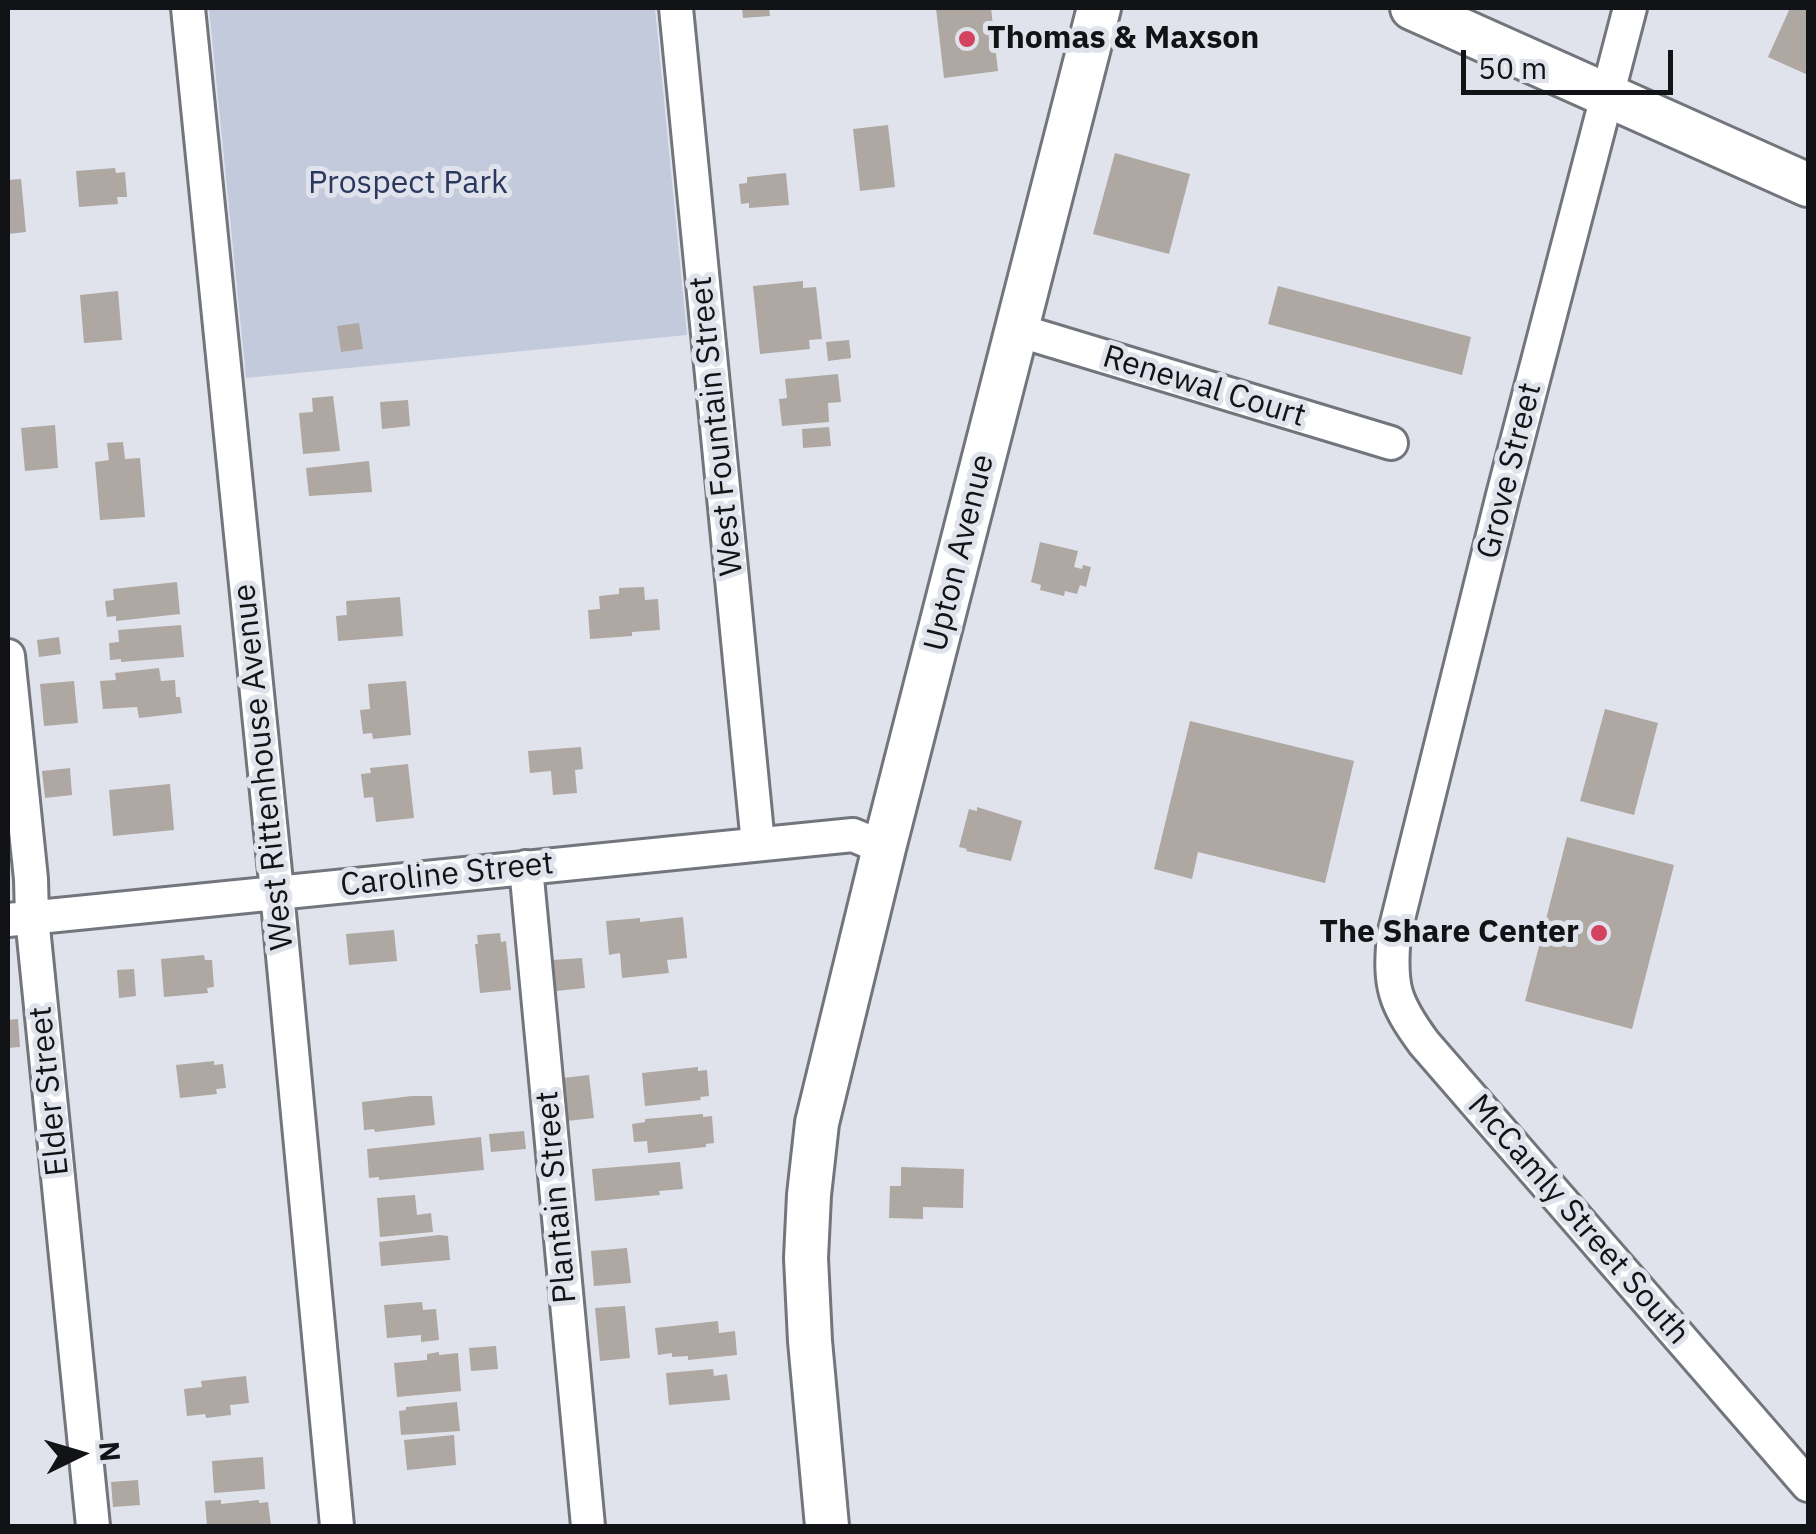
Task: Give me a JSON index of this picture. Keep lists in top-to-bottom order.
{
  "streets": {
    "street": [
      "Renewal Court",
      "West Fountain Street",
      "Grove Street",
      "Upton Avenue",
      "West Rittenhouse Avenue",
      "Caroline Street",
      "Elder Street",
      "Plantain Street",
      "McCamly Street South"
    ]
  },
  "crossings": [
    ["Renewal Court", "Upton Avenue"],
    ["West Fountain Street", "Caroline Street"],
    ["Grove Street", "McCamly Street South"],
    ["Upton Avenue", "Caroline Street"],
    ["West Rittenhouse Avenue", "Caroline Street"],
    ["Caroline Street", "Elder Street"],
    ["Caroline Street", "Plantain Street"]
  ],
  "parks": ["Prospect Park"],
  "places": ["Thomas & Maxson", "The Share Center"],
  "scale_bar": "50 m",
  "north": "right"
}
